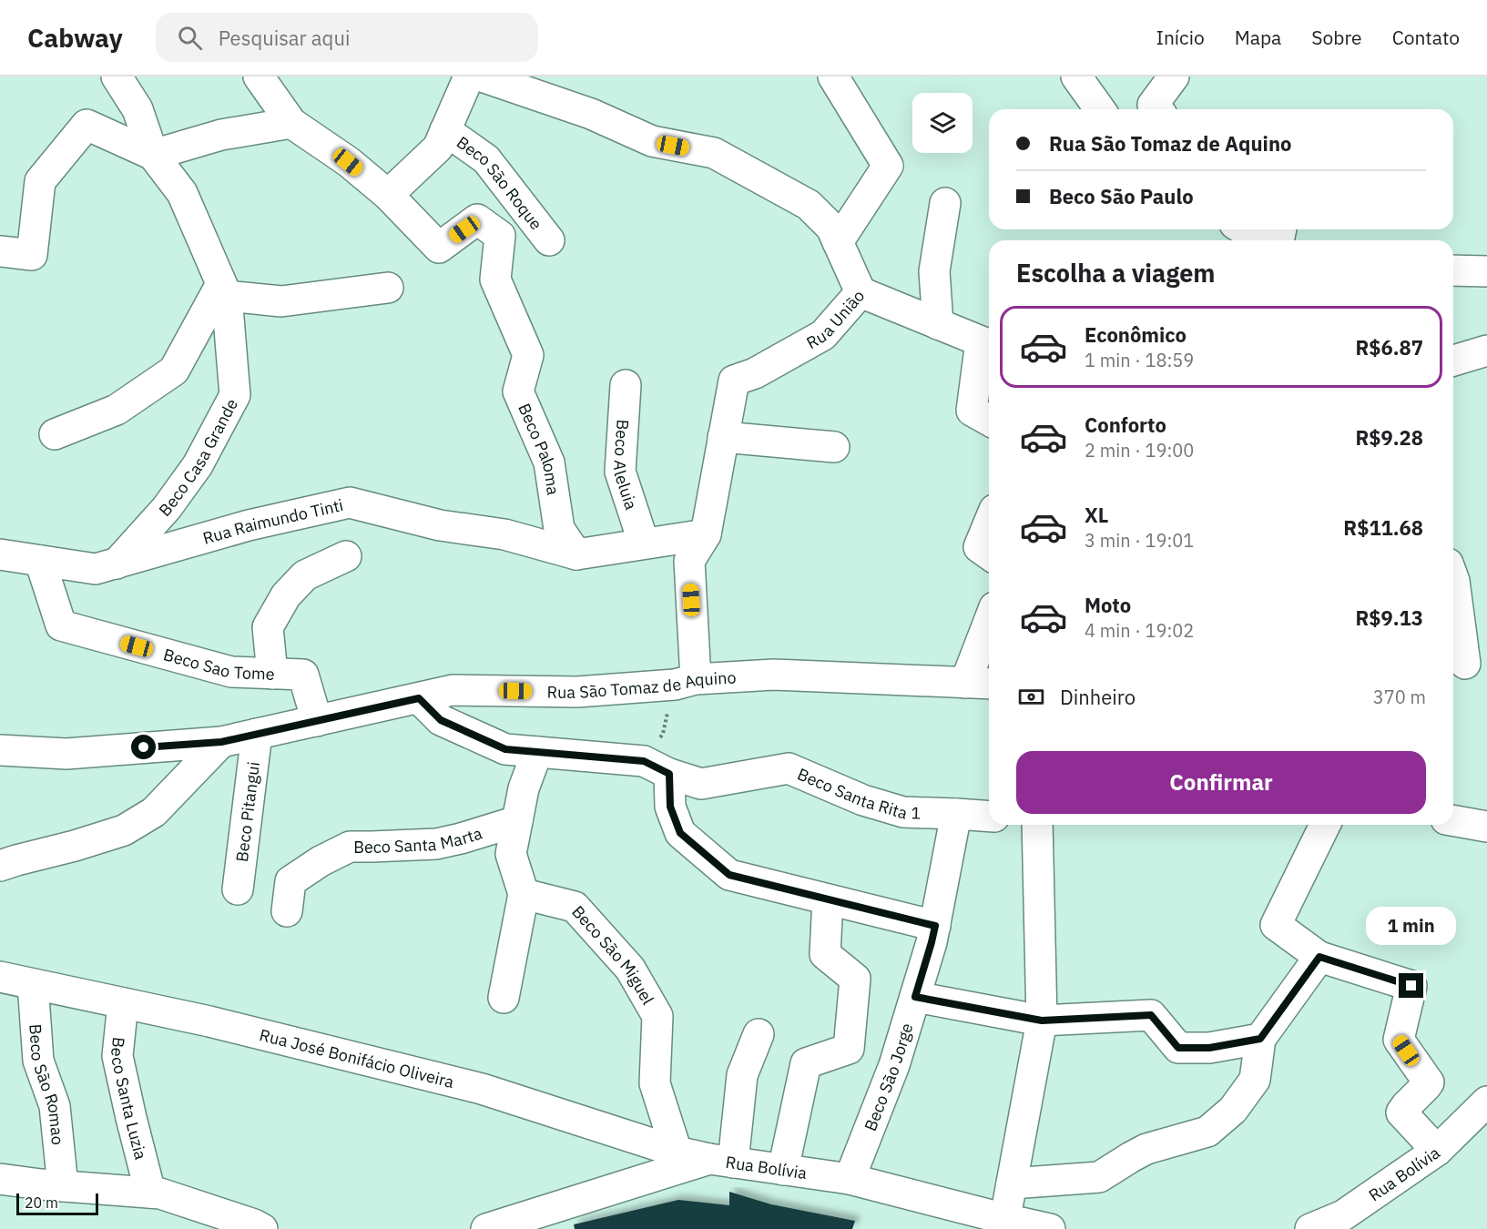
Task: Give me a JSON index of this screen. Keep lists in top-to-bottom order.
{
  "streets": {
    "street": [
      "Beco São Roque",
      "Rua União",
      "Beco Paloma",
      "Beco Casa Grande",
      "Beco Aleluia",
      "Rua Raimundo Tinti",
      "Beco Sao Tome",
      "Rua São Tomaz de Aquino",
      "Beco Santa Rita 1",
      "Beco Pitangui",
      "Beco Santa Marta",
      "Beco São Miguel",
      "Rua José Bonifácio Oliveira",
      "Beco São Jorge",
      "Beco São Romao",
      "Beco Santa Luzia",
      "Rua Bolívia"
    ]
  },
  "crossings": [
    ["Rua União", "Rua Raimundo Tinti"],
    ["Rua União", "Rua São Tomaz de Aquino"],
    ["Beco Paloma", "Rua Raimundo Tinti"],
    ["Beco Casa Grande", "Rua Raimundo Tinti"],
    ["Beco Aleluia", "Rua Raimundo Tinti"],
    ["Rua Raimundo Tinti", "Beco Sao Tome"],
    ["Beco Sao Tome", "Rua São Tomaz de Aquino"],
    ["Rua São Tomaz de Aquino", "Beco Santa Rita 1"],
    ["Rua São Tomaz de Aquino", "Beco Pitangui"],
    ["Beco Santa Rita 1", "Beco São Jorge"],
    ["Beco São Miguel", "Rua José Bonifácio Oliveira"],
    ["Rua José Bonifácio Oliveira", "Beco São Romao"],
    ["Rua José Bonifácio Oliveira", "Beco Santa Luzia"],
    ["Rua José Bonifácio Oliveira", "Rua Bolívia"],
    ["Beco São Jorge", "Rua Bolívia"]
  ],
  "scale_bar": "20 m",
  "page": {
    "header": "Cabway",
    "search": "Pesquisar aqui",
    "nav": [
      "Início",
      "Mapa",
      "Sobre",
      "Contato"
    ],
    "banner": ["Rua São Tomaz de Aquino", "Beco São Paulo"],
    "heading": "Escolha a viagem",
    "list": [
      {
        "name": "Econômico",
        "note": "1 min · 18:59",
        "value": "R$6.87"
      },
      {
        "name": "Conforto",
        "note": "2 min · 19:00",
        "value": "R$9.28"
      },
      {
        "name": "XL",
        "note": "3 min · 19:01",
        "value": "R$11.68"
      },
      {
        "name": "Moto",
        "note": "4 min · 19:02",
        "value": "R$9.13"
      }
    ],
    "pay": ["Dinheiro", "370 m"],
    "buttons": "Confirmar",
    "bubble": "1 min",
    "scale": "20 m"
  }
}
